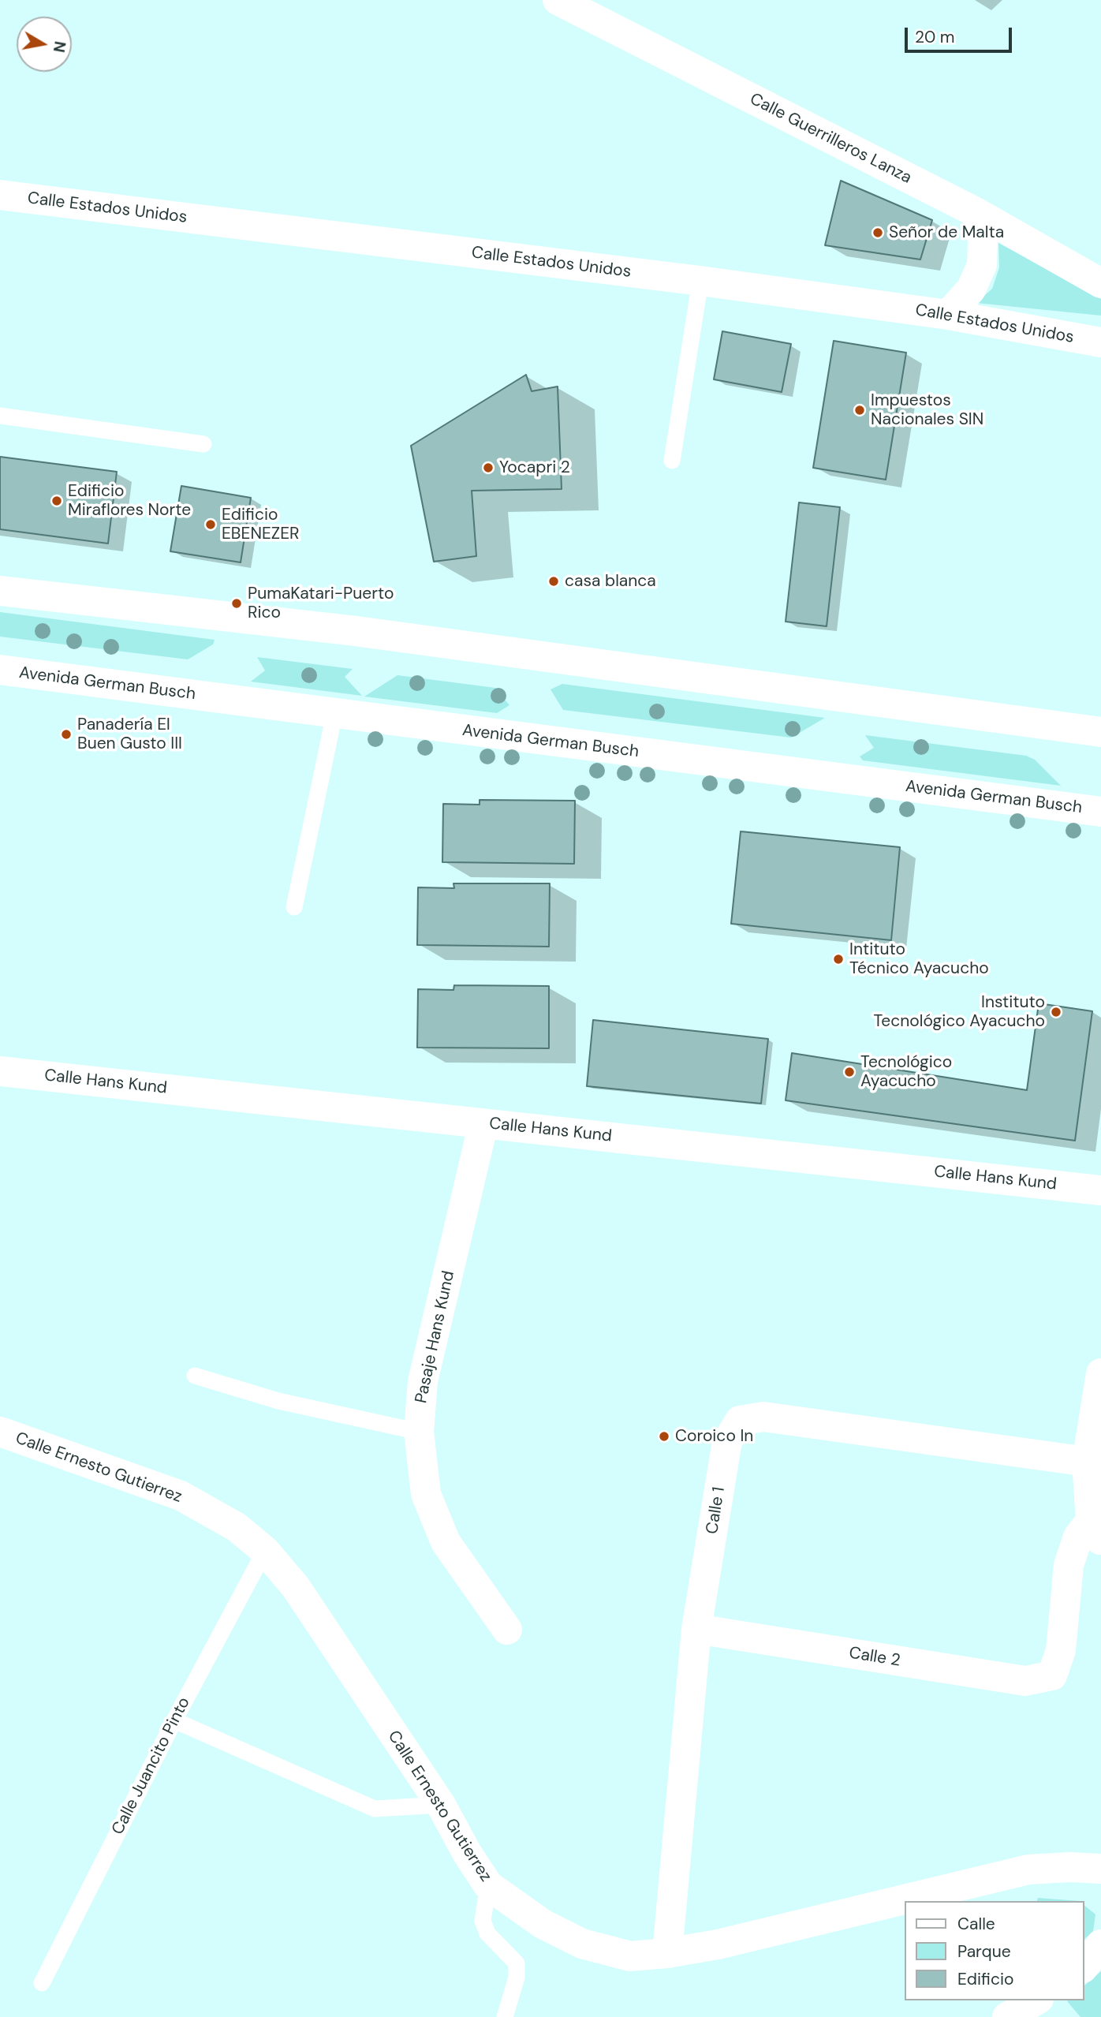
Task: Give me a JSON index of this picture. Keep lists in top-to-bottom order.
{
  "streets": {
    "street": [
      "Calle Guerrilleros Lanza",
      "Calle Estados Unidos",
      "Avenida German Busch",
      "Calle Hans Kund",
      "Pasaje Hans Kund",
      "Calle Ernesto Gutierrez",
      "Calle 1",
      "Calle 2"
    ],
    "lane": ["Calle Juancito Pinto"]
  },
  "crossings": [
    ["Calle Hans Kund", "Pasaje Hans Kund"],
    ["Calle Ernesto Gutierrez", "Calle 1"],
    ["Calle Ernesto Gutierrez", "Calle Juancito Pinto"],
    ["Calle 1", "Calle 2"]
  ],
  "places": [
    "Señor de Malta",
    "Impuestos Nacionales SIN",
    "Yocapri 2",
    "Edificio Miraflores Norte",
    "Edificio EBENEZER",
    "casa blanca",
    "PumaKatari-Puerto Rico",
    "Panadería El Buen Gusto III",
    "Intituto Técnico Ayacucho",
    "Instituto Tecnológico Ayacucho",
    "Tecnológico Ayacucho",
    "Coroico In"
  ],
  "legend": ["Calle", "Parque", "Edificio"],
  "scale_bar": "20 m",
  "north": "right"
}
